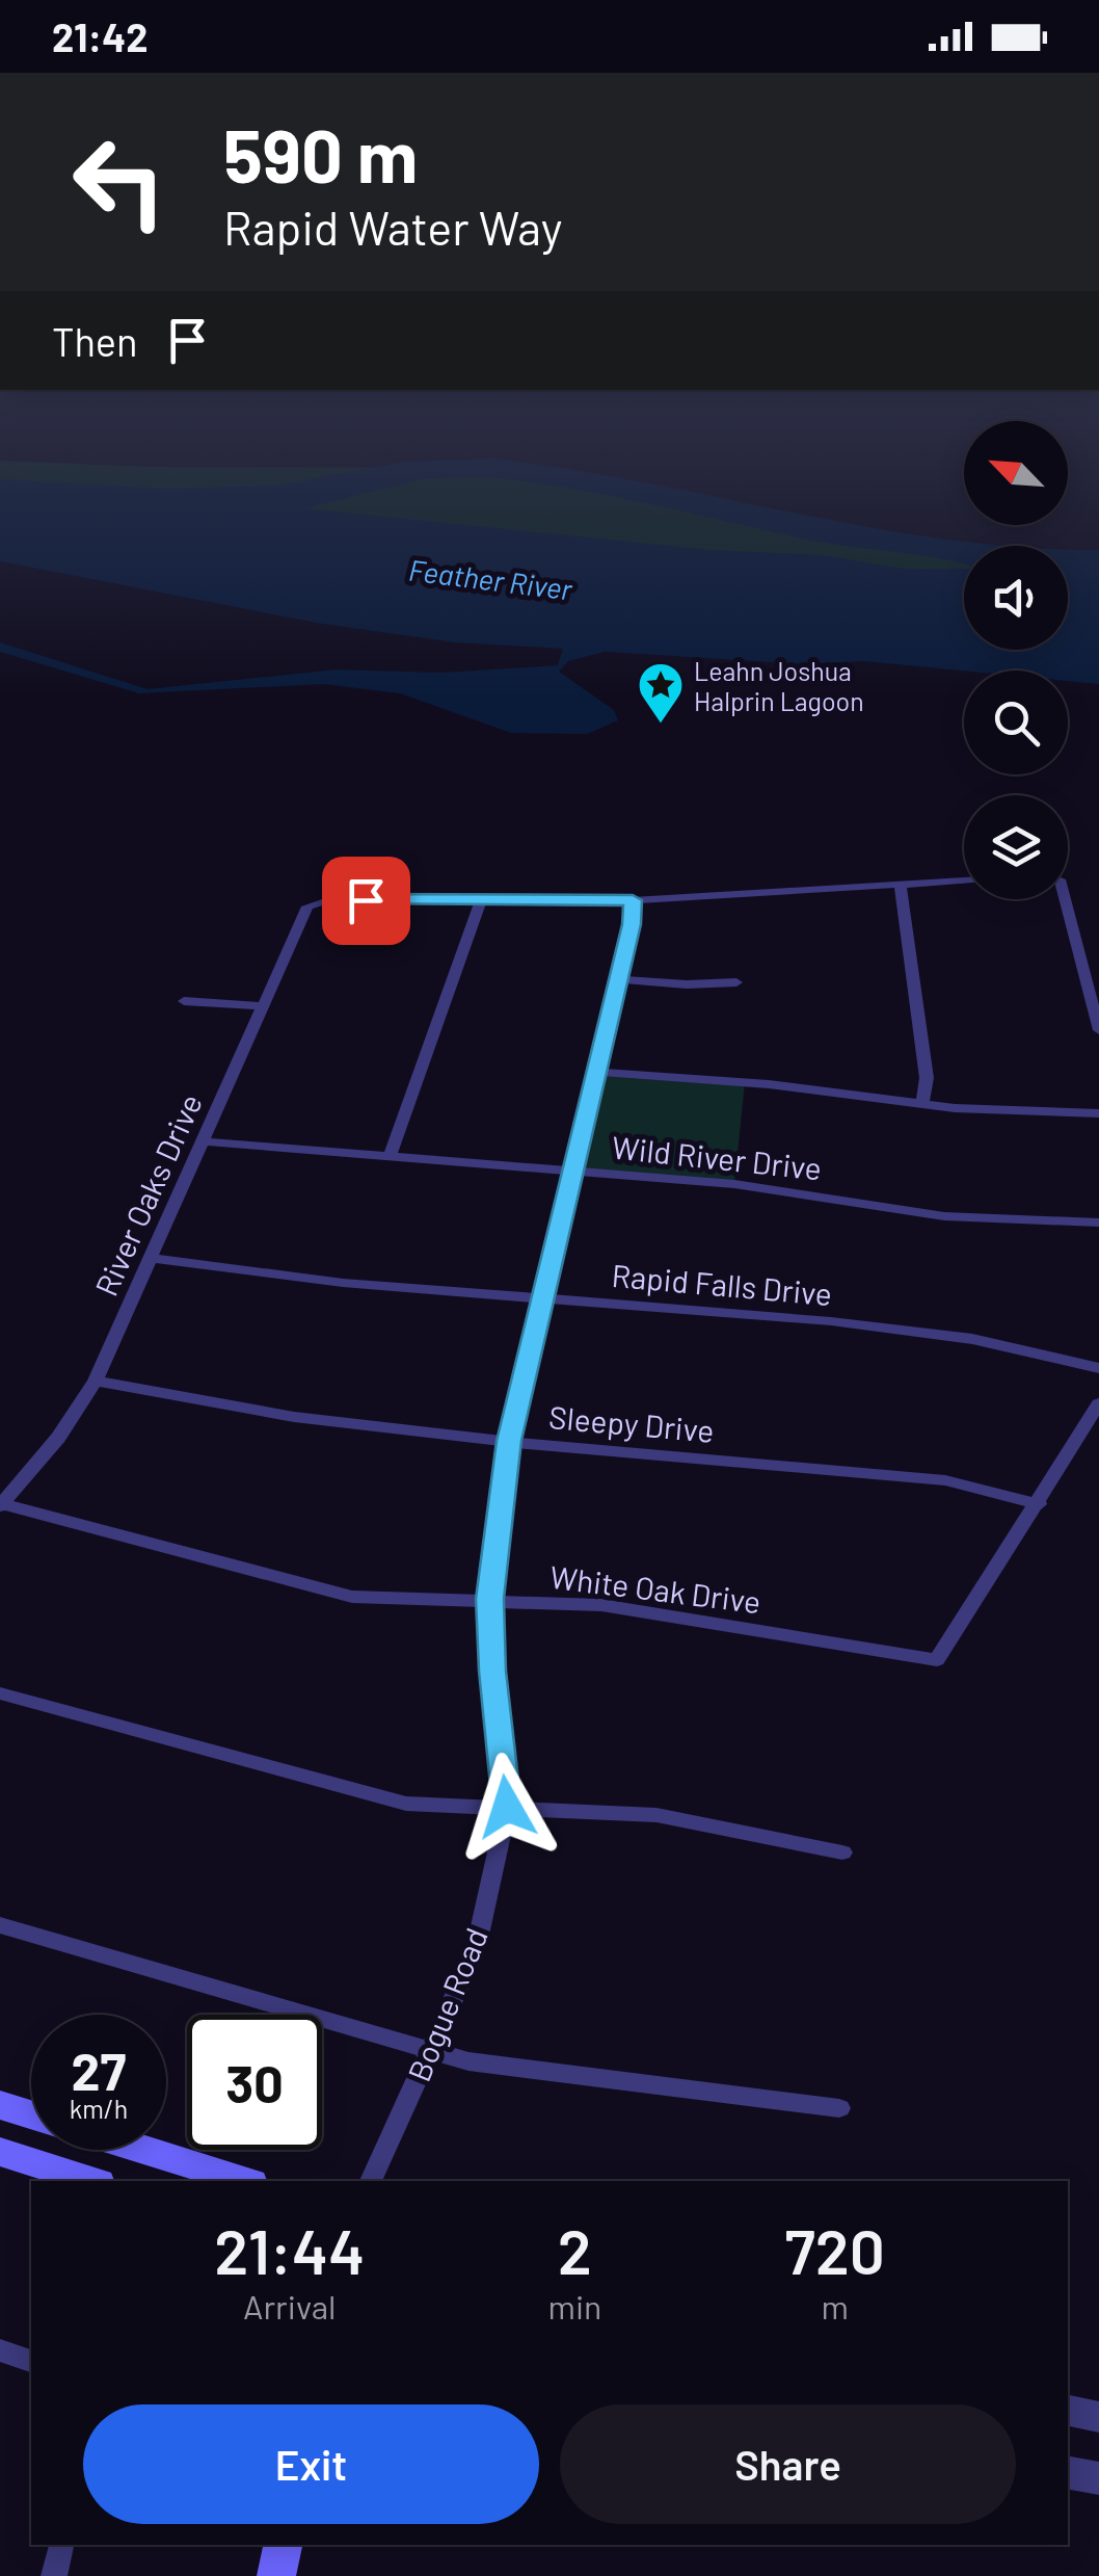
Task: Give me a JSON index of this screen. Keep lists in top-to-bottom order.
{
  "streets": {
    "street": [
      "Wild River Drive",
      "River Oaks Drive",
      "Rapid Falls Drive",
      "Sleepy Drive",
      "White Oak Drive",
      "Bogue Road"
    ]
  },
  "crossings": [
    ["Wild River Drive", "River Oaks Drive"],
    ["Wild River Drive", "Bogue Road"],
    ["River Oaks Drive", "Rapid Falls Drive"],
    ["River Oaks Drive", "Sleepy Drive"],
    ["River Oaks Drive", "White Oak Drive"],
    ["Rapid Falls Drive", "Bogue Road"],
    ["Sleepy Drive", "White Oak Drive"],
    ["Sleepy Drive", "Bogue Road"],
    ["White Oak Drive", "Bogue Road"]
  ],
  "water": ["Feather River"],
  "places": {
    "place": ["Leahn Joshua Halprin Lagoon"]
  },
  "north": "top left",
  "page": {
    "status": "21:42",
    "turn": ["590 m", "Rapid Water Way"],
    "then": "Then",
    "speed": "27 km/h",
    "limit": "30",
    "eta": [
      "21:44",
      "Arrival",
      "2",
      "min",
      "720",
      "m"
    ],
    "buttons": ["Exit", "Share"]
  }
}
